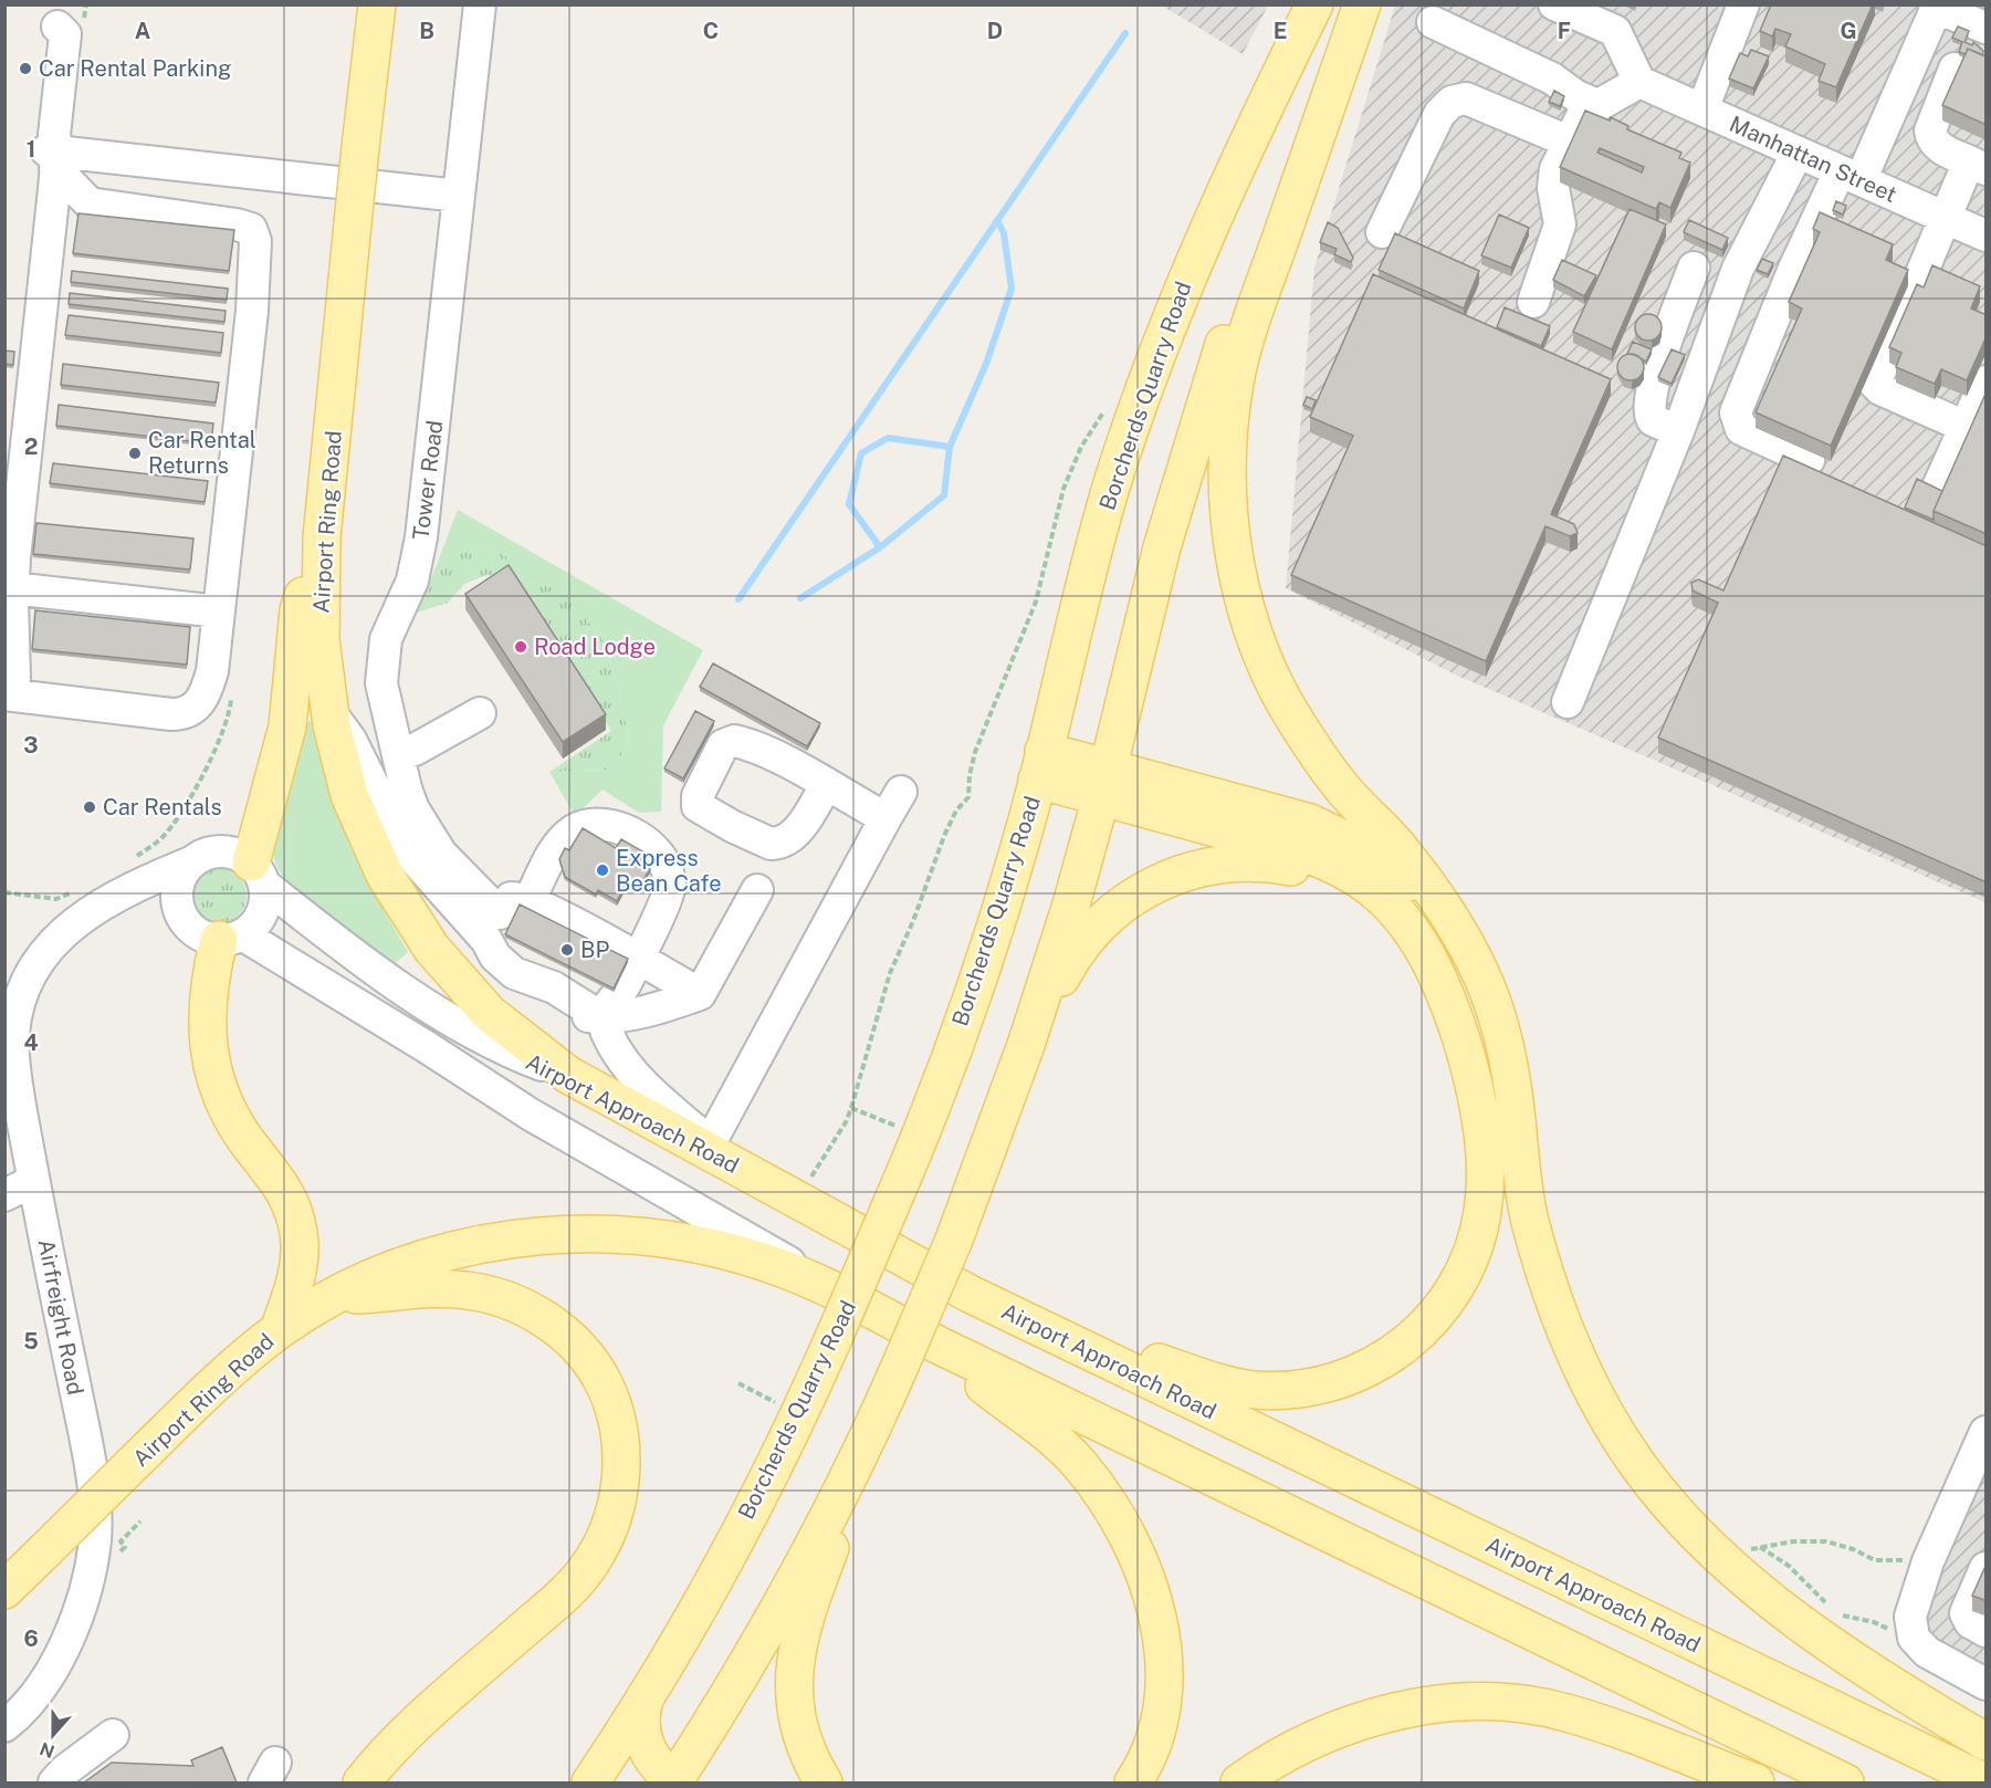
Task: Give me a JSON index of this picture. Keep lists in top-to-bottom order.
{
  "streets": {
    "main road": ["Borcherds Quarry Road", "Airport Ring Road", "Airport Approach Road"],
    "street": ["Manhattan Street", "Tower Road", "Airfreight Road"]
  },
  "crossings": [
    ["Airport Ring Road", "Airport Approach Road"],
    ["Airport Approach Road", "Airfreight Road"]
  ],
  "places": [
    "Car Rental Parking",
    "Car Rental Returns",
    "Road Lodge",
    "Car Rentals",
    "Express Bean Cafe",
    "BP"
  ],
  "north": "bottom",
  "grid": {
    "columns": [
      "A",
      "B",
      "C",
      "D",
      "E",
      "F",
      "G"
    ],
    "rows": [
      "1",
      "2",
      "3",
      "4",
      "5",
      "6"
    ]
  }
}
